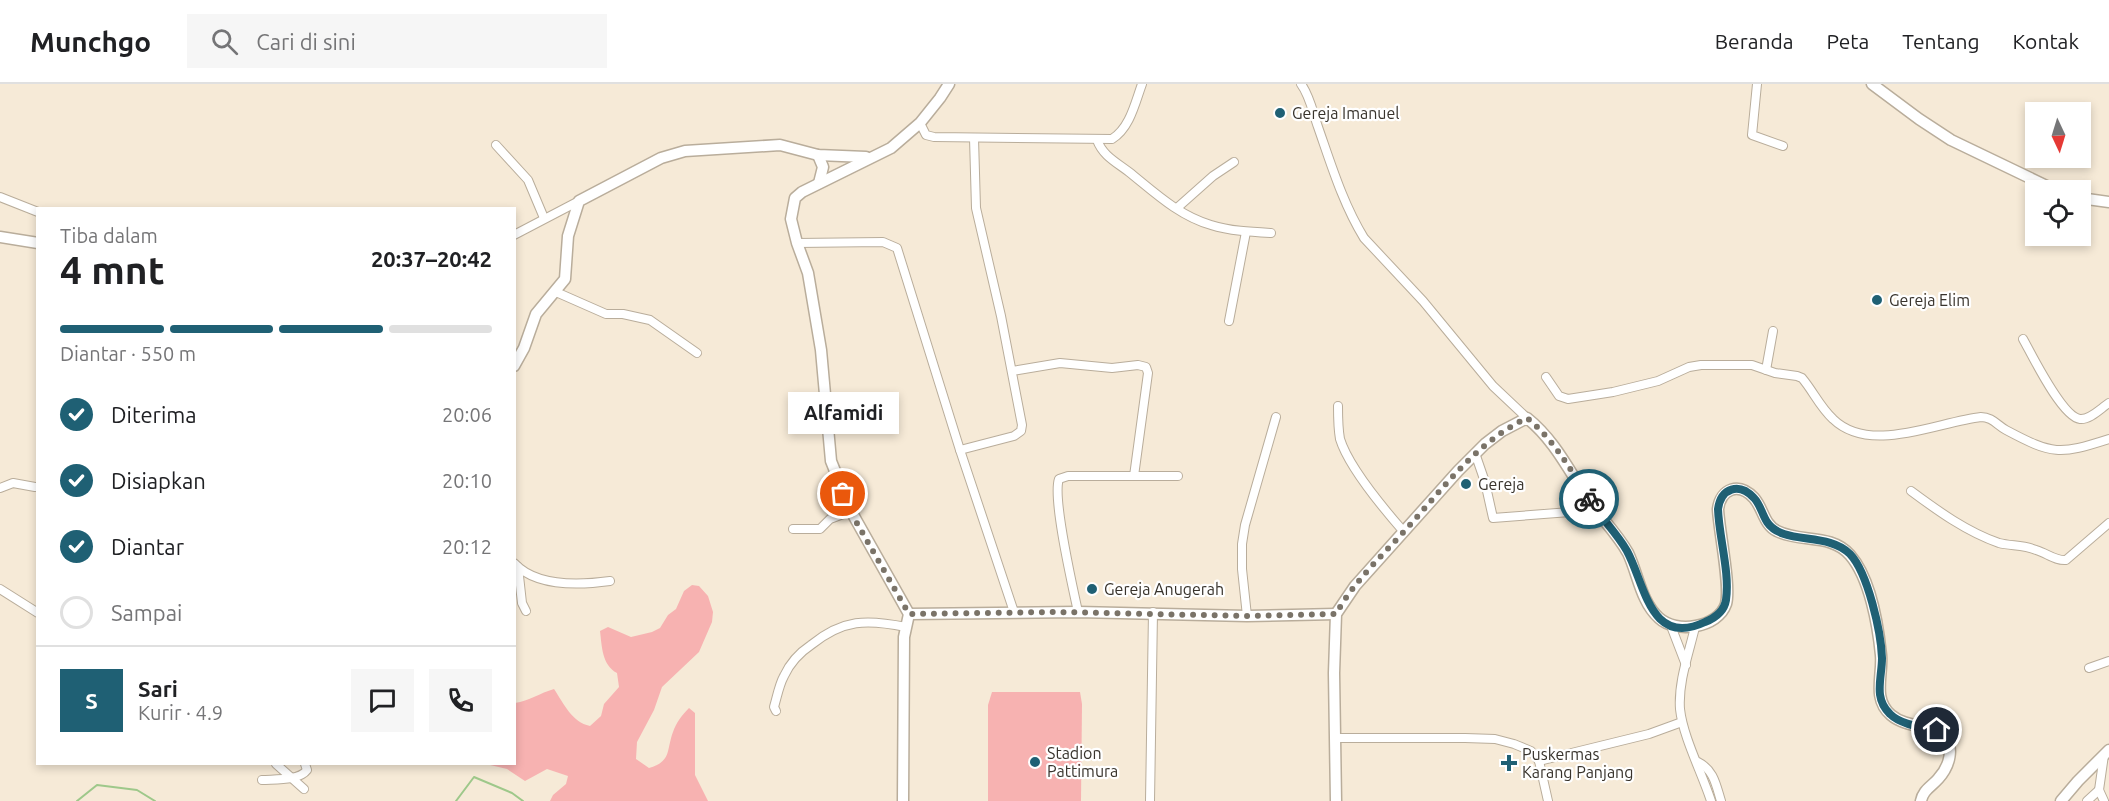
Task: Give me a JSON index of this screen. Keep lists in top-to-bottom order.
{
  "places": {
    "other": [
      "Gereja Imanuel",
      "Gereja Elim",
      "Gereja",
      "Alfamidi",
      "Gereja Anugerah",
      "Stadion Pattimura"
    ],
    "health": ["Puskermas Karang Panjang"]
  },
  "north": "bottom",
  "page": {
    "header": "Munchgo",
    "search": "Cari di sini",
    "nav": [
      "Beranda",
      "Peta",
      "Tentang",
      "Kontak"
    ],
    "heading": ["4 mnt", "Tiba dalam", "20:37–20:42"],
    "panel": ["Sari", "Kurir · 4.9"],
    "bar": "Diantar · 550 m",
    "list": [
      ["Diterima", "20:06"],
      ["Disiapkan", "20:10"],
      ["Diantar", "20:12"],
      "Sampai"
    ],
    "bubble": "Alfamidi",
    "round": "S"
  }
}
